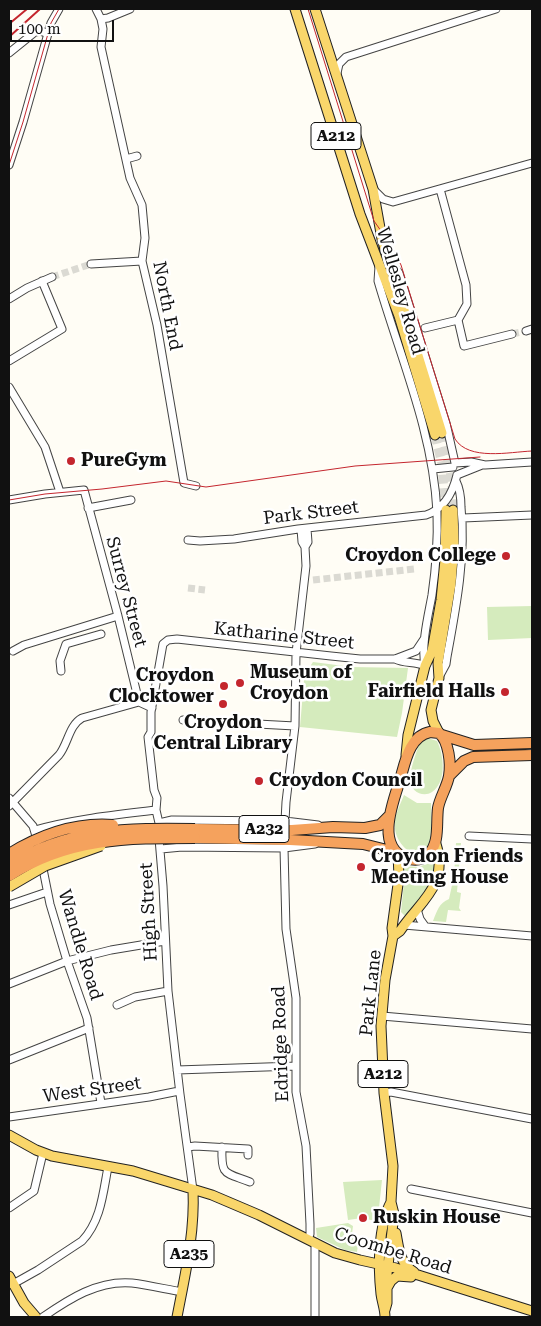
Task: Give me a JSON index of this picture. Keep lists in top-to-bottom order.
{
  "streets": {
    "highway": ["A232"],
    "main road": [
      "A212",
      "Wellesley Road",
      "Park Lane",
      "Coombe Road",
      "A235"
    ],
    "street": [
      "North End",
      "Park Street",
      "Surrey Street",
      "Katharine Street",
      "High Street",
      "Wandle Road",
      "Edridge Road",
      "West Street"
    ]
  },
  "crossings": [
    ["A212", "Wellesley Road"],
    ["Katharine Street", "High Street"],
    ["A232", "Park Lane"],
    ["High Street", "West Street"],
    ["High Street", "Coombe Road"],
    ["High Street", "A235"],
    ["Wandle Road", "West Street"],
    ["Park Lane", "Coombe Road"],
    ["Edridge Road", "Coombe Road"],
    ["Coombe Road", "A235"]
  ],
  "places": [
    "PureGym",
    "Croydon College",
    "Museum of Croydon",
    "Croydon Clocktower",
    "Fairfield Halls",
    "Croydon Central Library",
    "Croydon Council",
    "Croydon Friends Meeting House",
    "Ruskin House"
  ],
  "scale_bar": "100 m"
}
